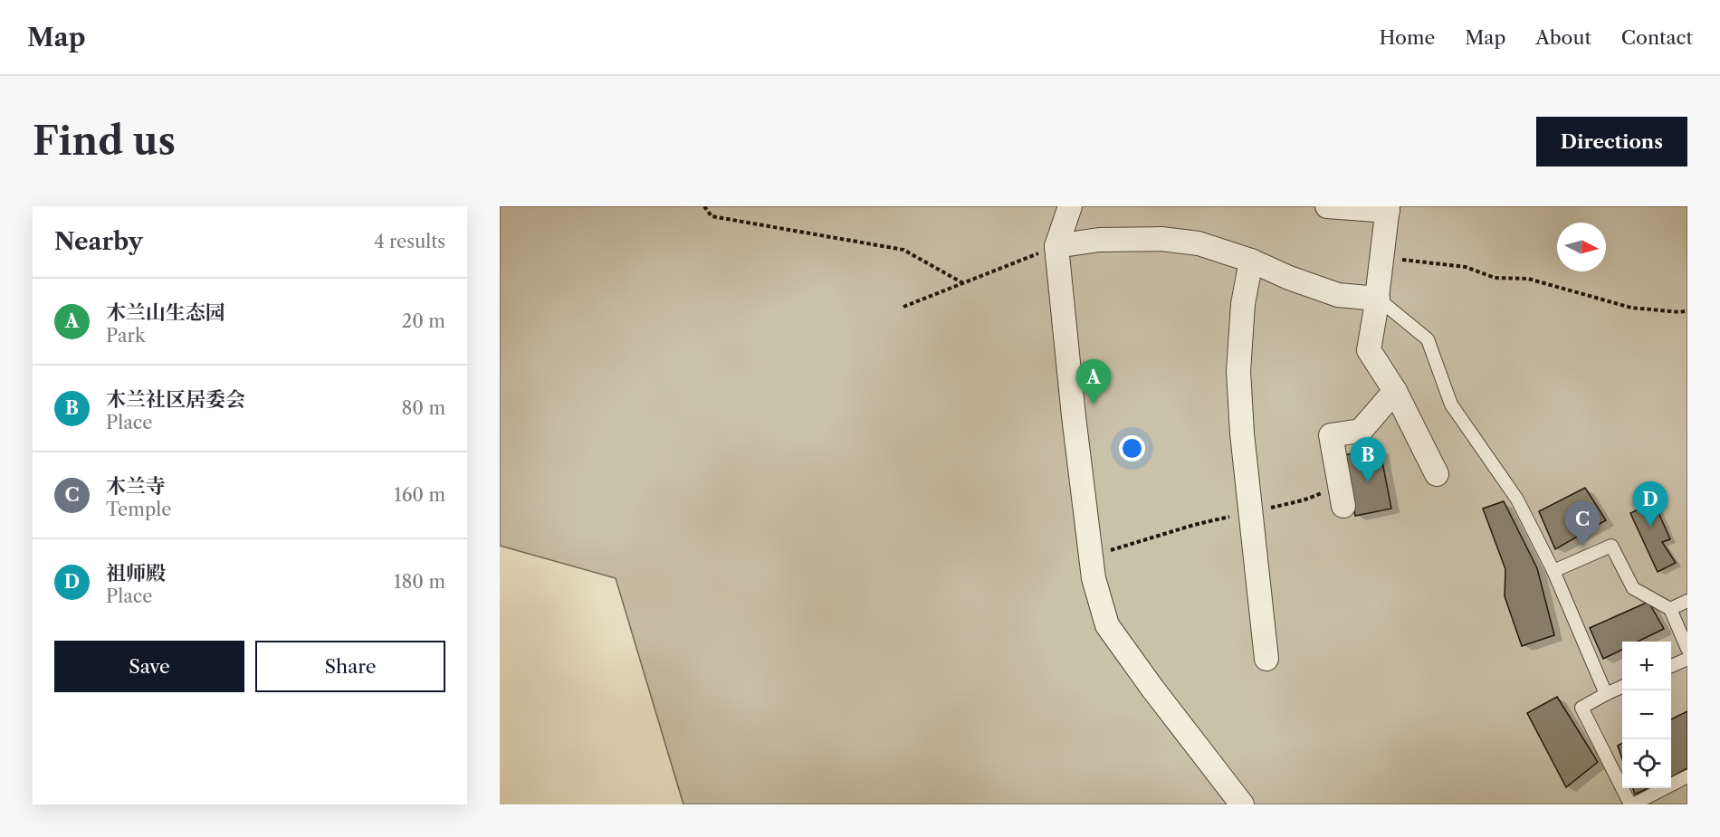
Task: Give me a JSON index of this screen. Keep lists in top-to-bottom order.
{
  "north": "right",
  "page": {
    "header": "Map",
    "nav": [
      "Home",
      "Map",
      "About",
      "Contact"
    ],
    "buttons": [
      "Directions",
      ["Save", "Share"]
    ],
    "title": "Find us",
    "heading": ["Nearby", "4 results"],
    "list": [
      {
        "mark": "A",
        "name": "木兰山生态园",
        "note": "Park",
        "value": "20 m"
      },
      {
        "mark": "B",
        "name": "木兰社区居委会",
        "note": "Place",
        "value": "80 m"
      },
      {
        "mark": "C",
        "name": "木兰寺",
        "note": "Temple",
        "value": "160 m"
      },
      {
        "mark": "D",
        "name": "祖师殿",
        "note": "Place",
        "value": "180 m"
      }
    ],
    "pins": [
      "A",
      "B",
      "D",
      "C"
    ],
    "map_buttons": ["+", "−"]
  }
}
